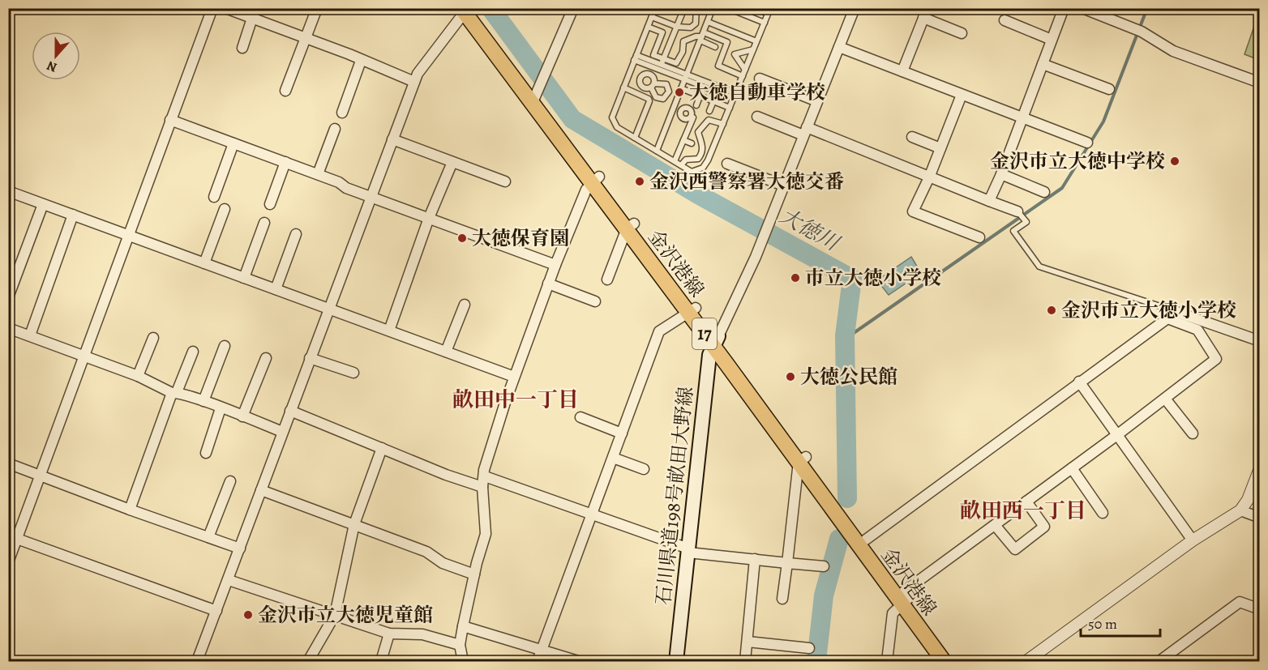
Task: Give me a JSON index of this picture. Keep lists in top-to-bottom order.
{
  "streets": {
    "main road": ["金沢港線", "17", "石川県道198号畝田大野線"]
  },
  "crossings": [
    ["金沢港線", "石川県道198号畝田大野線"]
  ],
  "districts": ["畝田中一丁目", "畝田西一丁目"],
  "water": ["大徳川"],
  "places": [
    "大徳自動車学校",
    "金沢市立大徳中学校",
    "金沢西警察署大徳交番",
    "大徳保育園",
    "市立大徳小学校",
    "金沢市立大徳小学校",
    "大徳公民館",
    "金沢市立大徳児童館"
  ],
  "scale_bar": "50 m",
  "north": "bottom"
}
